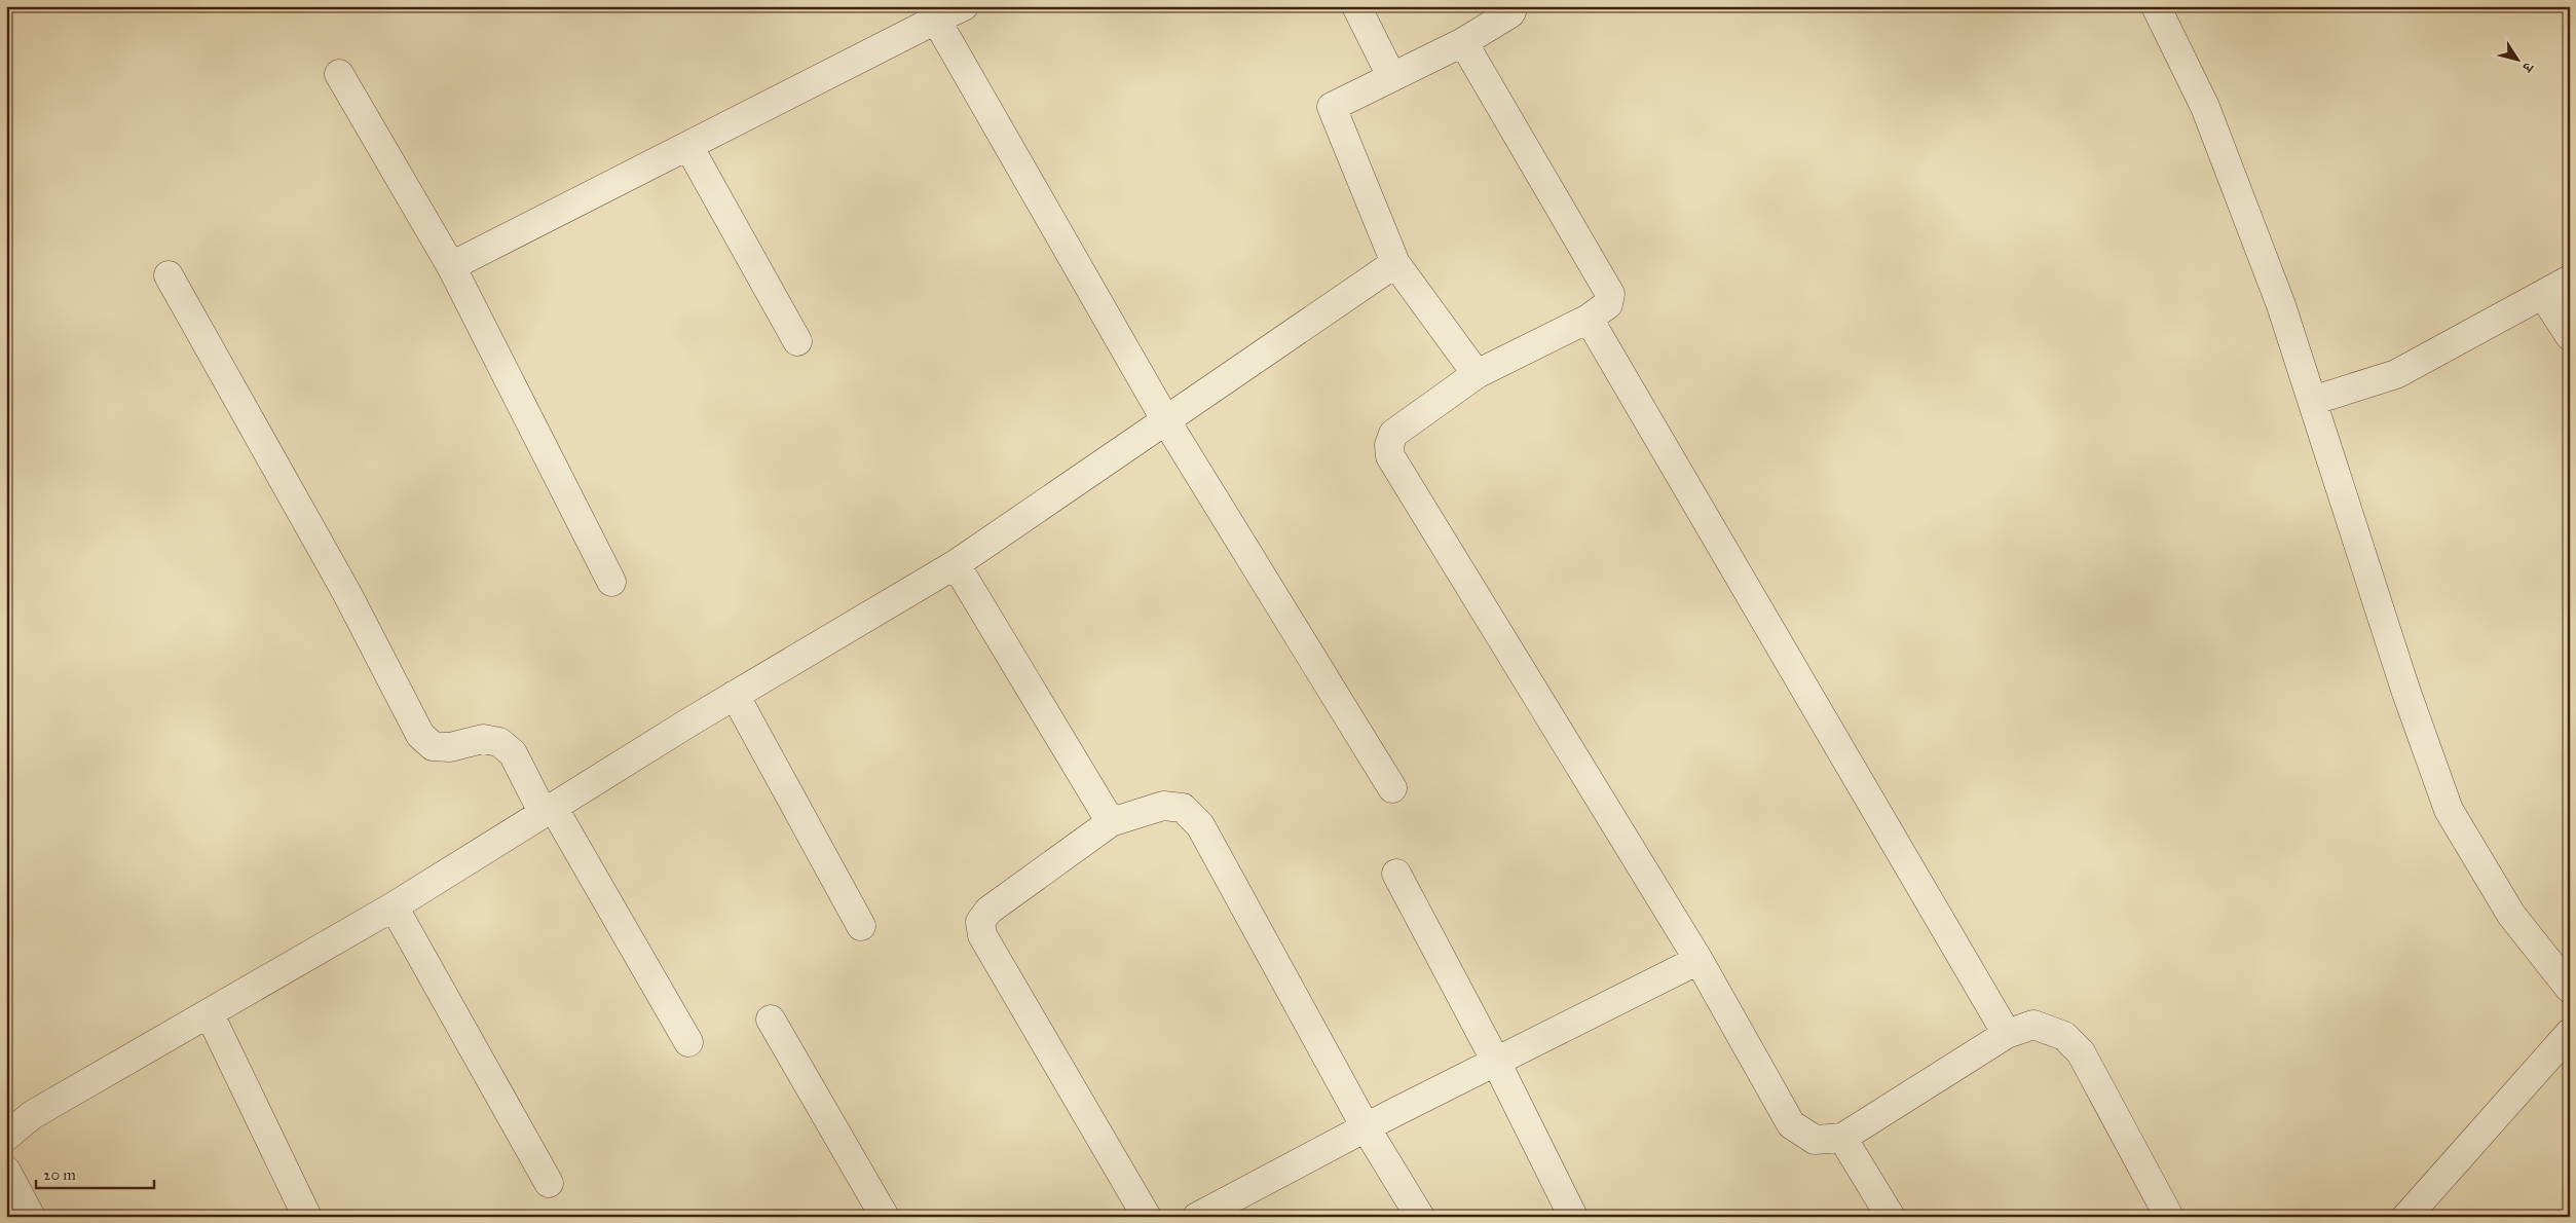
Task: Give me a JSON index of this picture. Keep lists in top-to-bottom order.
{
  "scale_bar": "20 m",
  "north": "bottom right"
}
